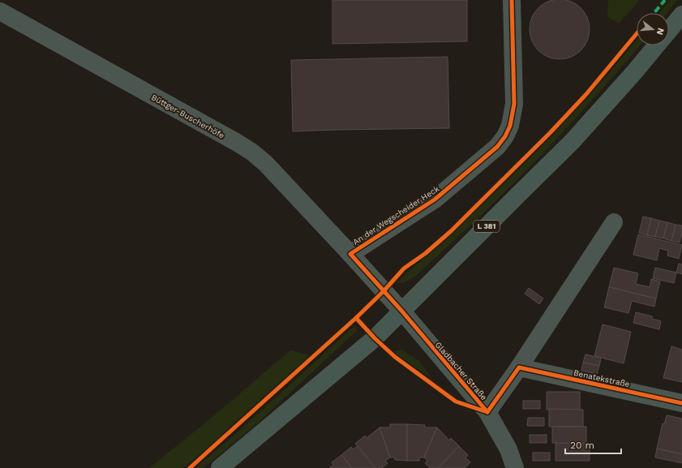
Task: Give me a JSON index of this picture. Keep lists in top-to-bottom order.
{
  "streets": {
    "main road": ["L 381"],
    "street": [
      "Büttger-Buscherhöfe",
      "An der Wegscheider Heck",
      "Gladbacher Straße",
      "Benatekstraße"
    ]
  },
  "crossings": [
    ["Büttger-Buscherhöfe", "An der Wegscheider Heck"],
    ["An der Wegscheider Heck", "L 381"],
    ["An der Wegscheider Heck", "Gladbacher Straße"],
    ["L 381", "Gladbacher Straße"],
    ["Gladbacher Straße", "Benatekstraße"]
  ],
  "scale_bar": "20 m",
  "north": "right"
}
